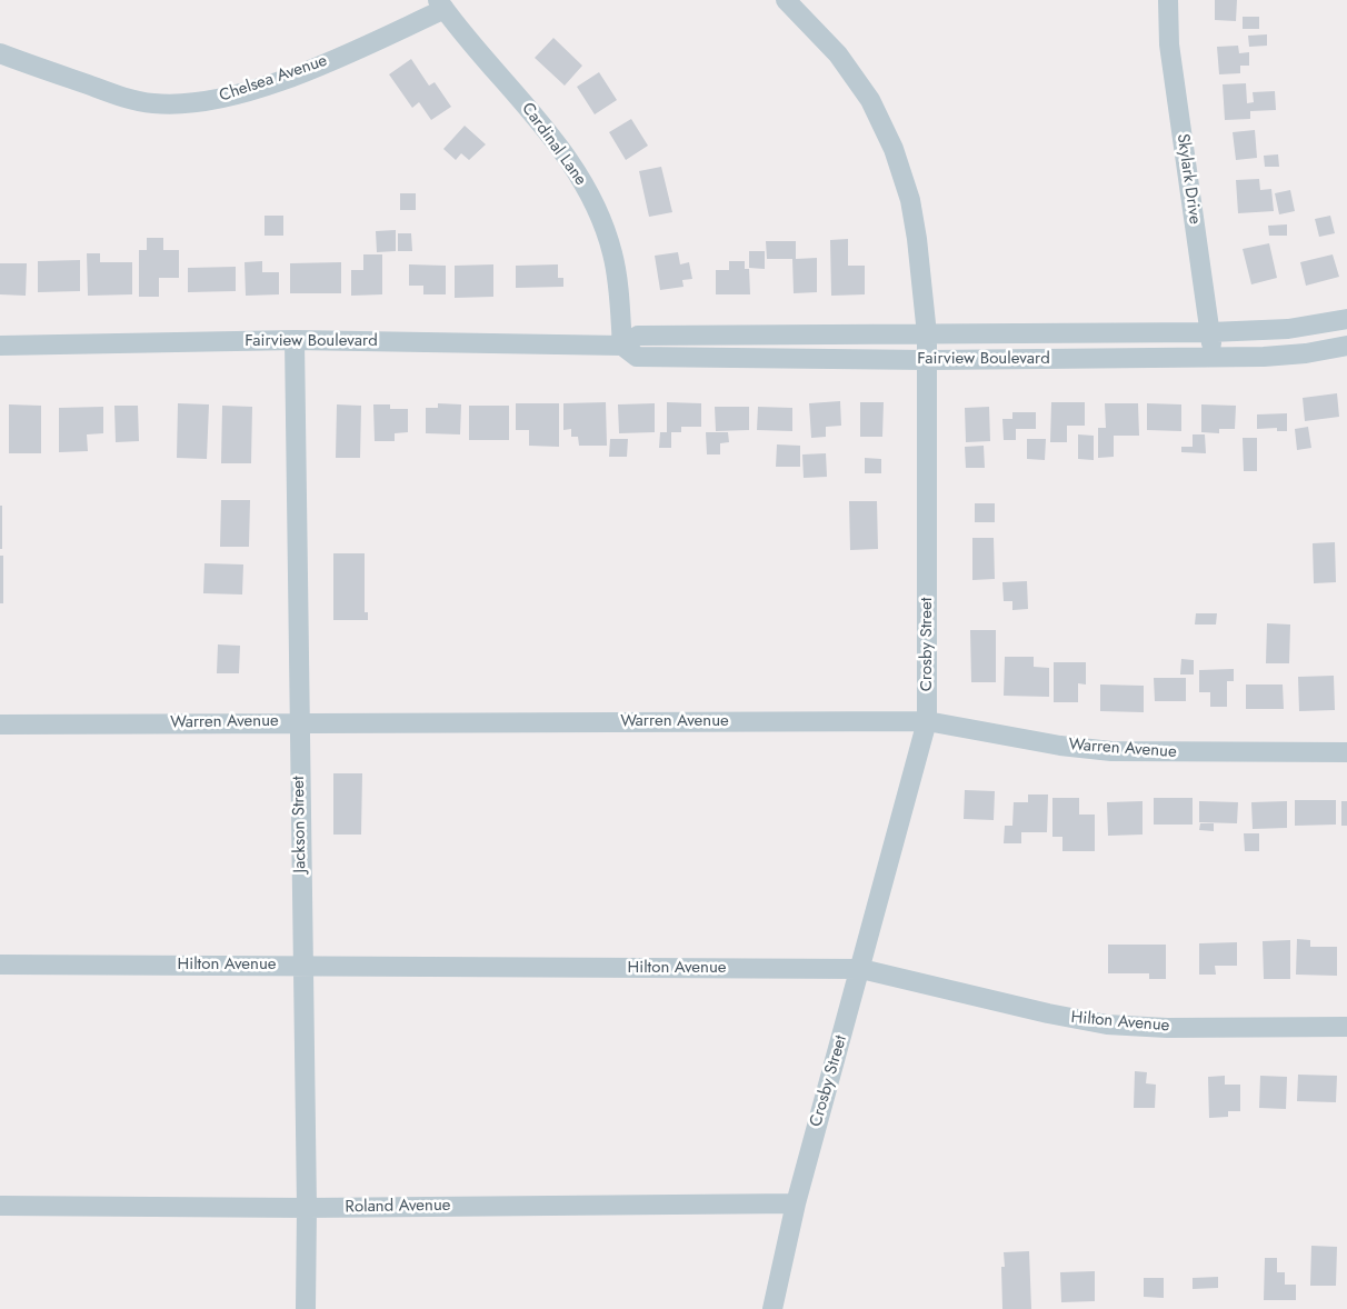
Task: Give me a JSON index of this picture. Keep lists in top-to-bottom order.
{
  "streets": {
    "street": [
      "Chelsea Avenue",
      "Cardinal Lane",
      "Skylark Drive",
      "Fairview Boulevard",
      "Crosby Street",
      "Warren Avenue",
      "Jackson Street",
      "Hilton Avenue",
      "Roland Avenue"
    ]
  },
  "crossings": [
    ["Chelsea Avenue", "Cardinal Lane"],
    ["Cardinal Lane", "Fairview Boulevard"],
    ["Skylark Drive", "Fairview Boulevard"],
    ["Fairview Boulevard", "Crosby Street"],
    ["Fairview Boulevard", "Jackson Street"],
    ["Crosby Street", "Warren Avenue"],
    ["Crosby Street", "Hilton Avenue"],
    ["Crosby Street", "Roland Avenue"],
    ["Warren Avenue", "Jackson Street"],
    ["Jackson Street", "Hilton Avenue"],
    ["Jackson Street", "Roland Avenue"]
  ]
}
